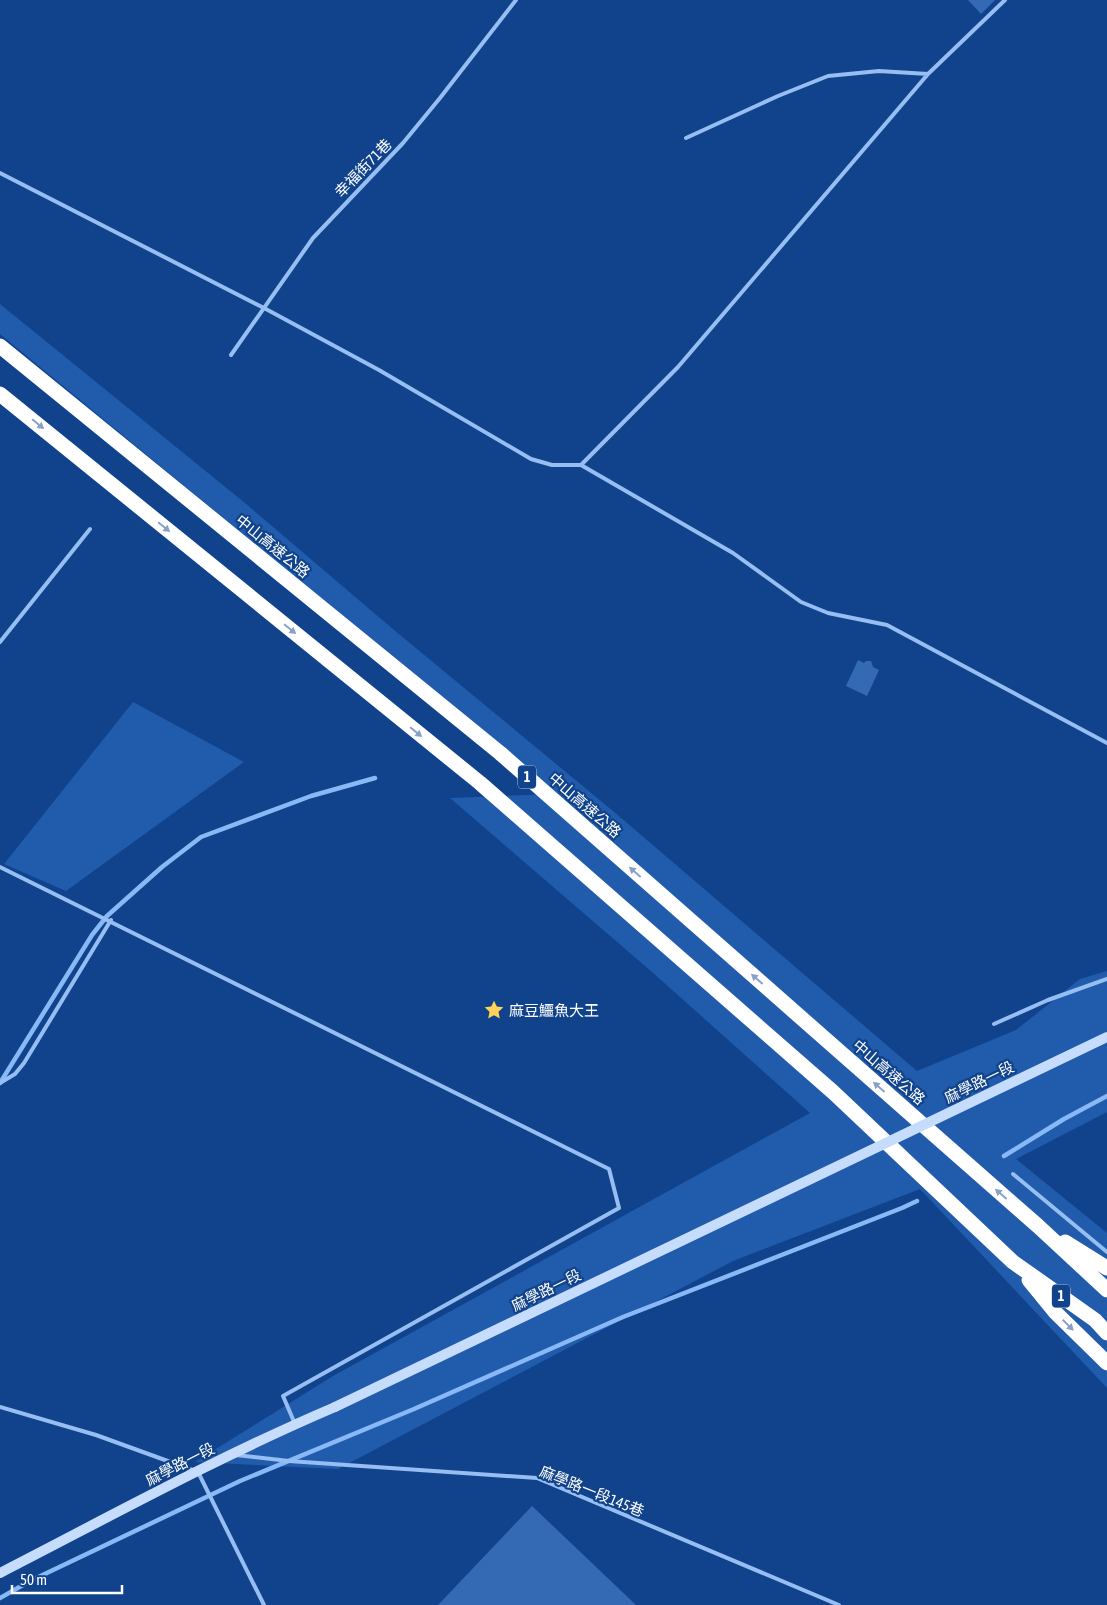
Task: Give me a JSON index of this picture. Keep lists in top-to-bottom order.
{
  "streets": {
    "highway": ["中山高速公路", "1"],
    "main road": ["麻學路一段"],
    "lane": ["幸福街71巷", "麻學路一段145巷"]
  },
  "crossings": [
    ["麻學路一段", "麻學路一段145巷"]
  ],
  "places": {
    "place": ["麻豆鱷魚大王"]
  },
  "scale_bar": "50 m"
}
